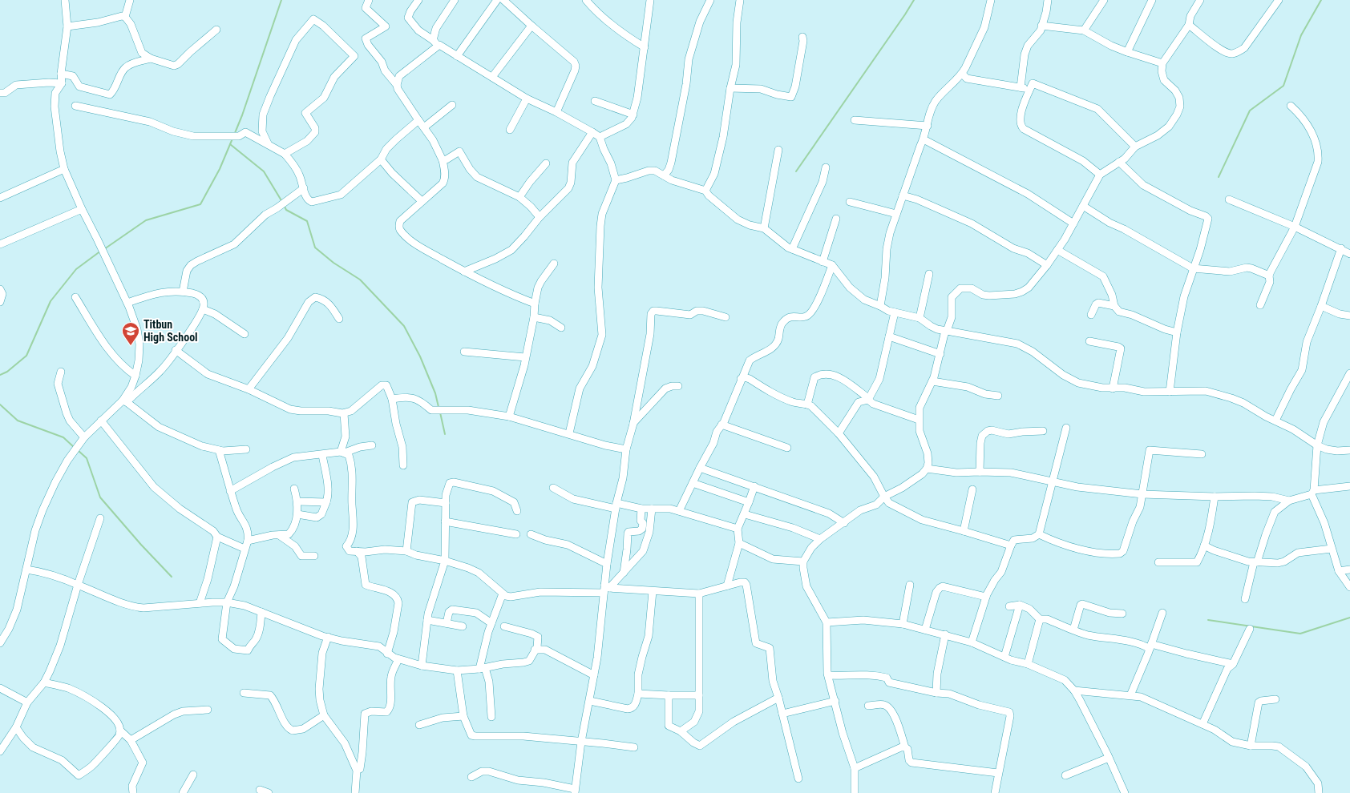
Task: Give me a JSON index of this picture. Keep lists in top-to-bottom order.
{
  "places": {
    "school or university": ["Titbun High School"]
  }
}
